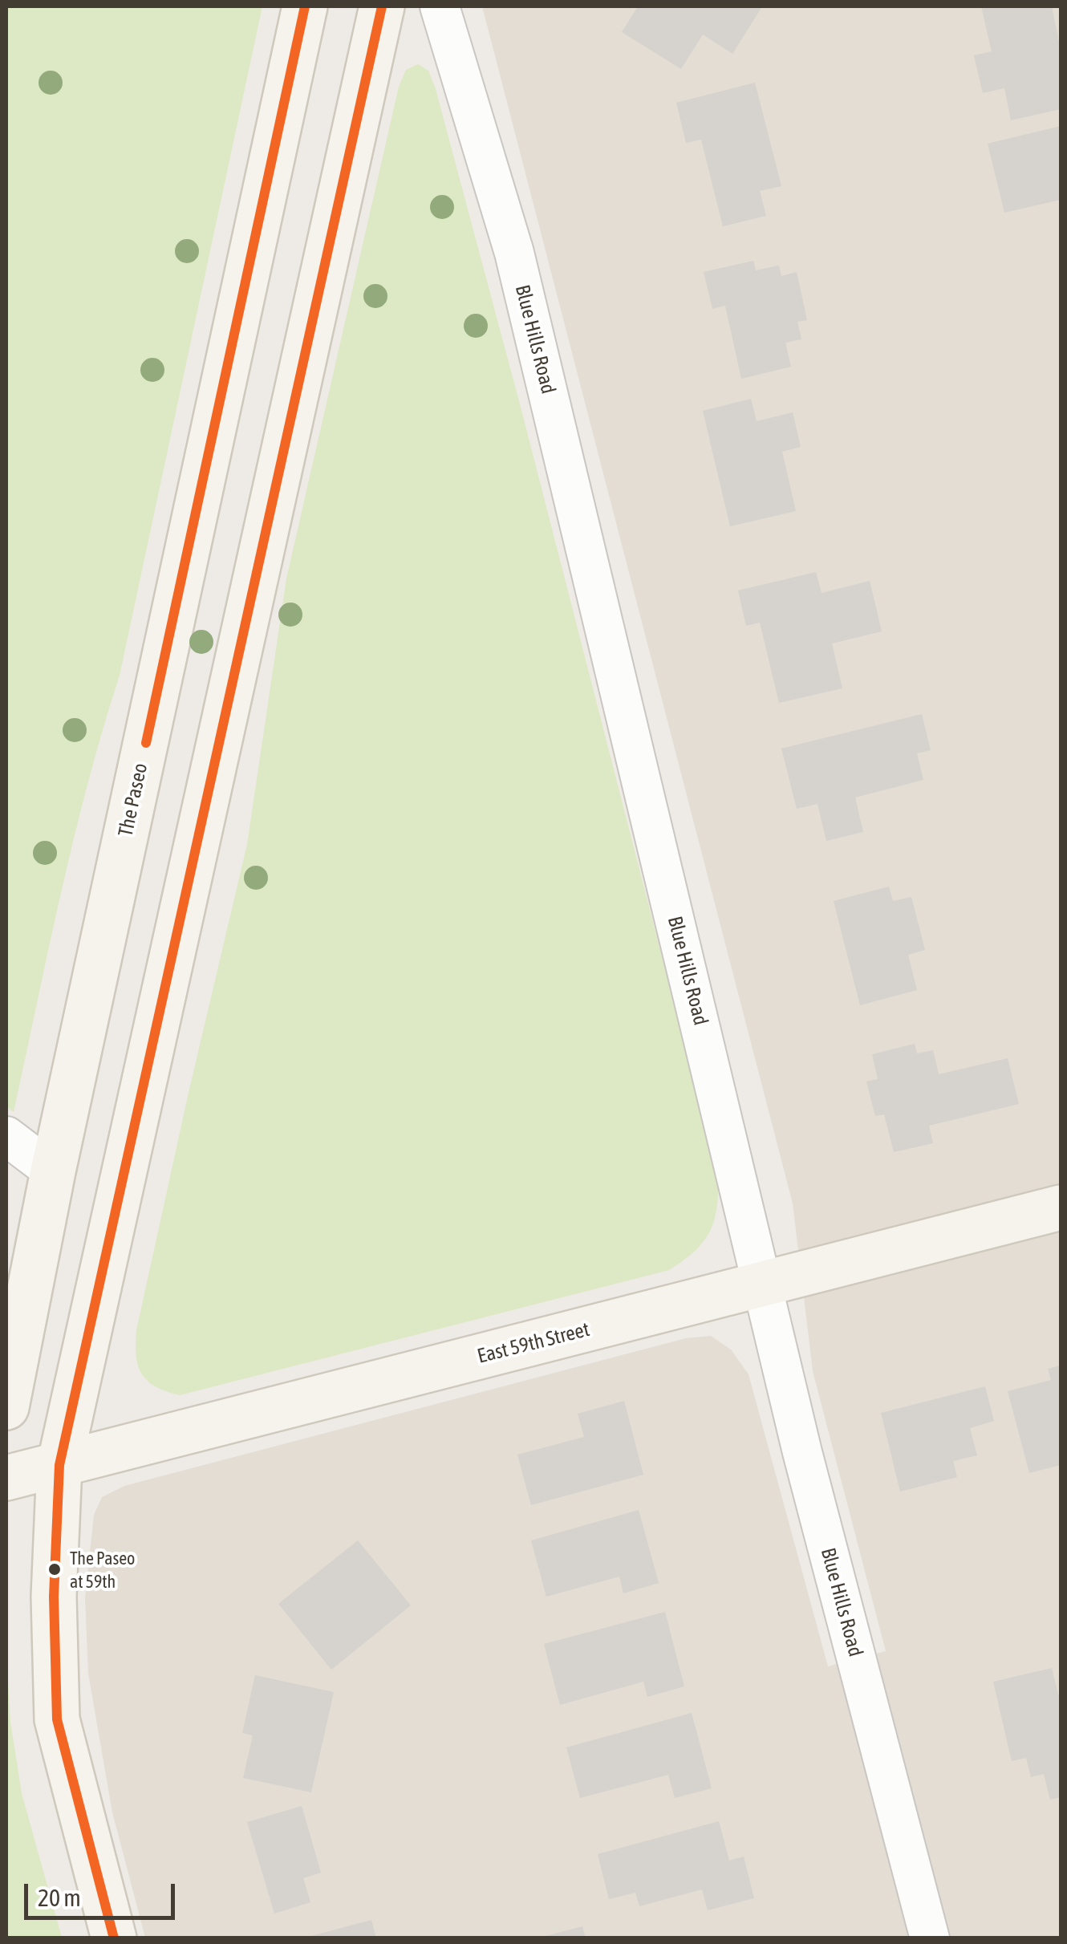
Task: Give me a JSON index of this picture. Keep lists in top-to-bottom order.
{
  "streets": {
    "main road": ["The Paseo", "East 59th Street"],
    "street": ["Blue Hills Road"]
  },
  "crossings": [
    ["Blue Hills Road", "East 59th Street"]
  ],
  "places": ["The Paseo at 59th"],
  "scale_bar": "20 m"
}
